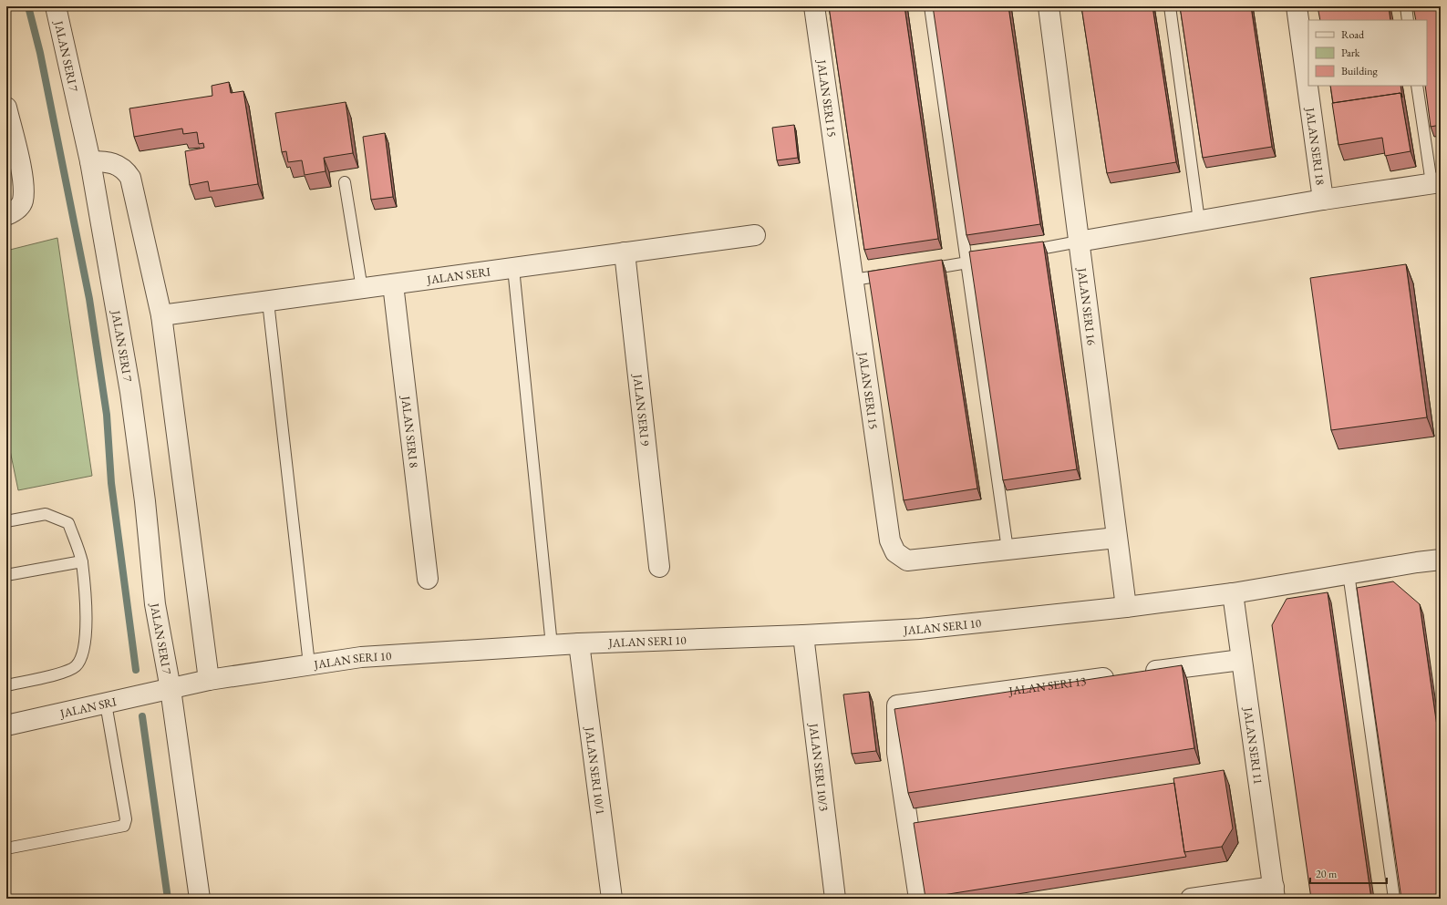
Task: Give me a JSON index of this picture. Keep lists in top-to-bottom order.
{
  "streets": {
    "street": [
      "JALAN SERI 7",
      "JALAN SERI 15",
      "JALAN SERI 18",
      "JALAN SERI",
      "JALAN SERI 16",
      "JALAN SERI 9",
      "JALAN SERI 8",
      "JALAN SERI 10",
      "JALAN SERI 13",
      "JALAN SRI",
      "JALAN SERI 11",
      "JALAN SERI 10/3",
      "JALAN SERI 10/1"
    ]
  },
  "crossings": [
    ["JALAN SERI 7", "JALAN SERI 10"],
    ["JALAN SERI 7", "JALAN SRI"],
    ["JALAN SERI 15", "JALAN SERI 16"],
    ["JALAN SERI", "JALAN SERI 9"],
    ["JALAN SERI", "JALAN SERI 8"],
    ["JALAN SERI 16", "JALAN SERI 10"],
    ["JALAN SERI 10", "JALAN SRI"],
    ["JALAN SERI 10", "JALAN SERI 10/3"],
    ["JALAN SERI 10", "JALAN SERI 10/1"]
  ],
  "legend": ["Road", "Park", "Building"],
  "scale_bar": "20 m"
}
